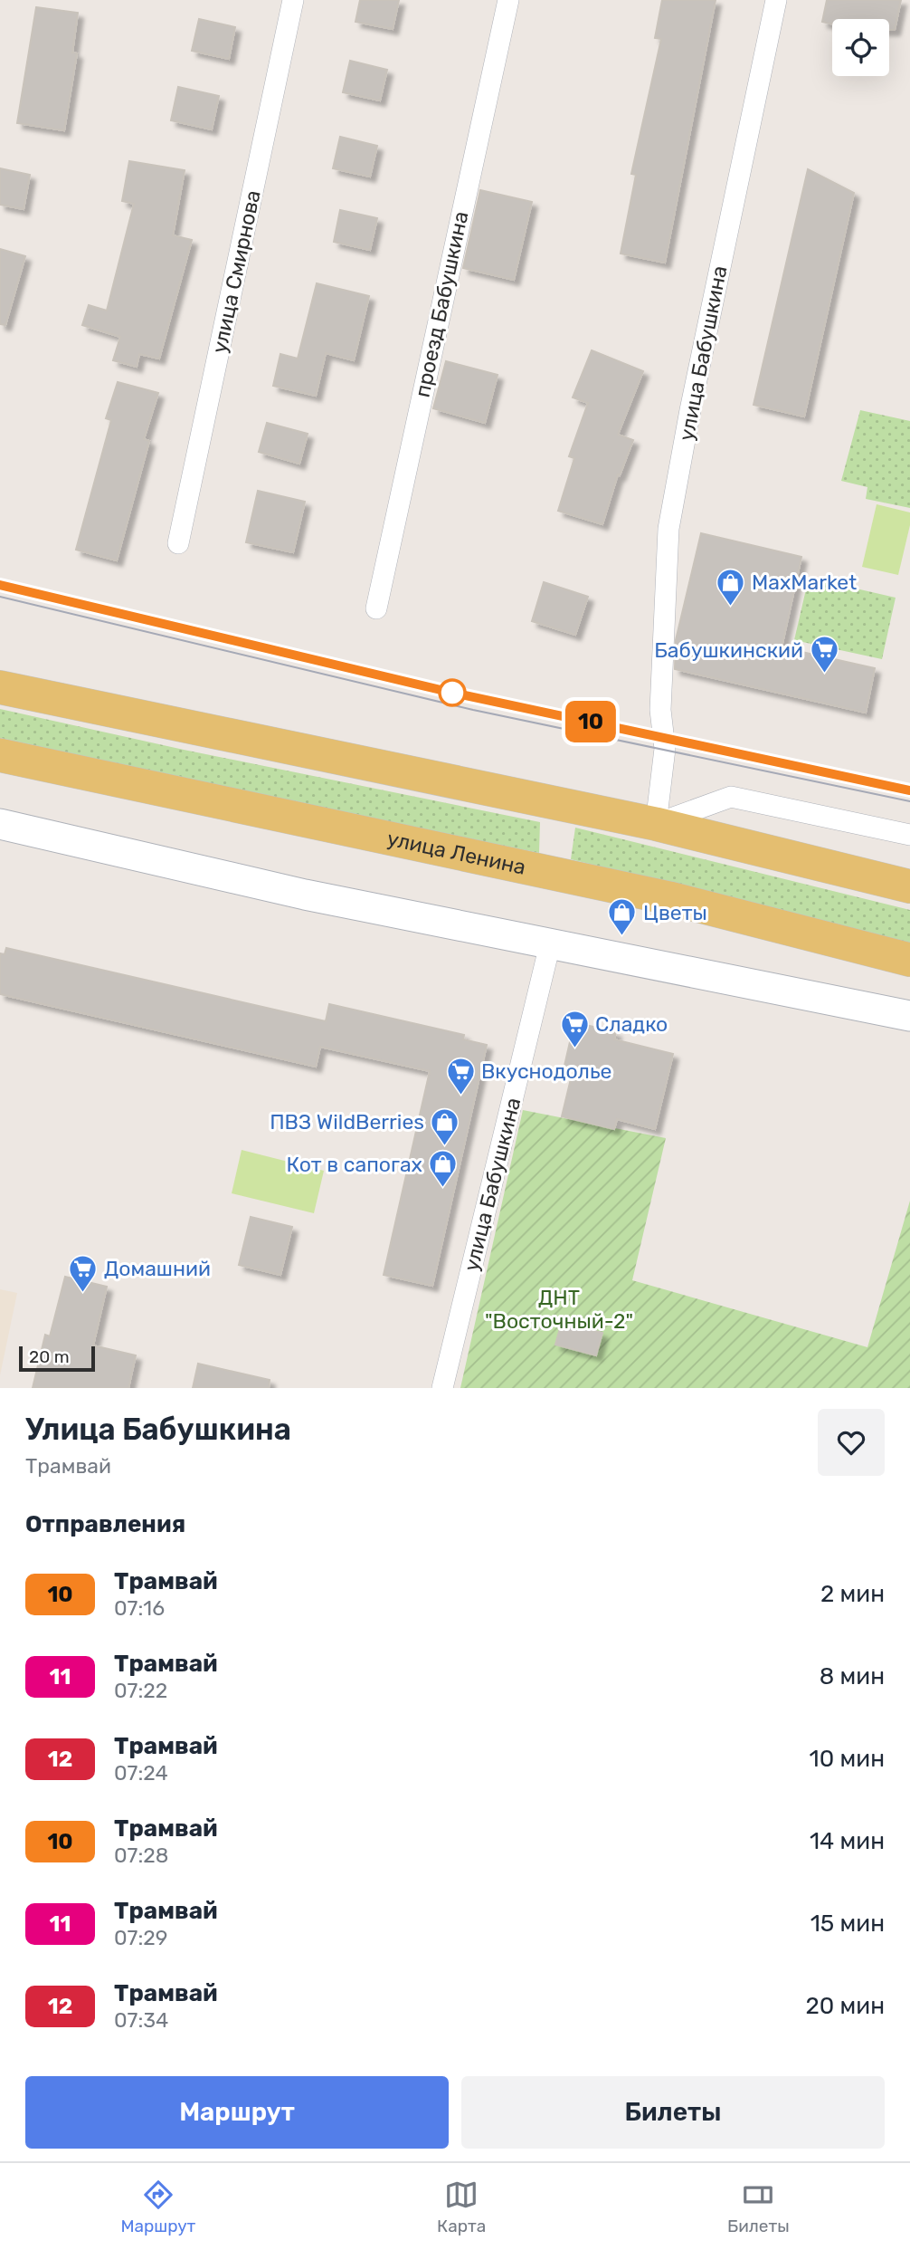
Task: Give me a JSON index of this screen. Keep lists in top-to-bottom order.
{
  "streets": {
    "main road": ["улица Ленина"],
    "street": ["улица Смирнова", "проезд Бабушкина", "улица Бабушкина"]
  },
  "parks": ["ДНТ \"Восточный-2\""],
  "places": {
    "shop": [
      "MaxMarket",
      "Цветы",
      "ПВЗ WildBerries",
      "Кот в сапогах"
    ],
    "supermarket": [
      "Бабушкинский",
      "Сладко",
      "Вкуснодолье",
      "Домашний"
    ]
  },
  "lines": ["tram line 10"],
  "scale_bar": "20 m",
  "page": {
    "on_map": "10",
    "scale": "20 m",
    "heading": [
      ["Улица Бабушкина", "Трамвай"],
      "Отправления"
    ],
    "list": [
      {
        "mark": "10",
        "name": "Трамвай",
        "note": "07:16",
        "value": "2 мин"
      },
      {
        "mark": "11",
        "name": "Трамвай",
        "note": "07:22",
        "value": "8 мин"
      },
      {
        "mark": "12",
        "name": "Трамвай",
        "note": "07:24",
        "value": "10 мин"
      },
      {
        "mark": "10",
        "name": "Трамвай",
        "note": "07:28",
        "value": "14 мин"
      },
      {
        "mark": "11",
        "name": "Трамвай",
        "note": "07:29",
        "value": "15 мин"
      },
      {
        "mark": "12",
        "name": "Трамвай",
        "note": "07:34",
        "value": "20 мин"
      }
    ],
    "buttons": ["Маршрут", "Билеты"],
    "tabs": ["Маршрут", "Карта", "Билеты"]
  }
}
